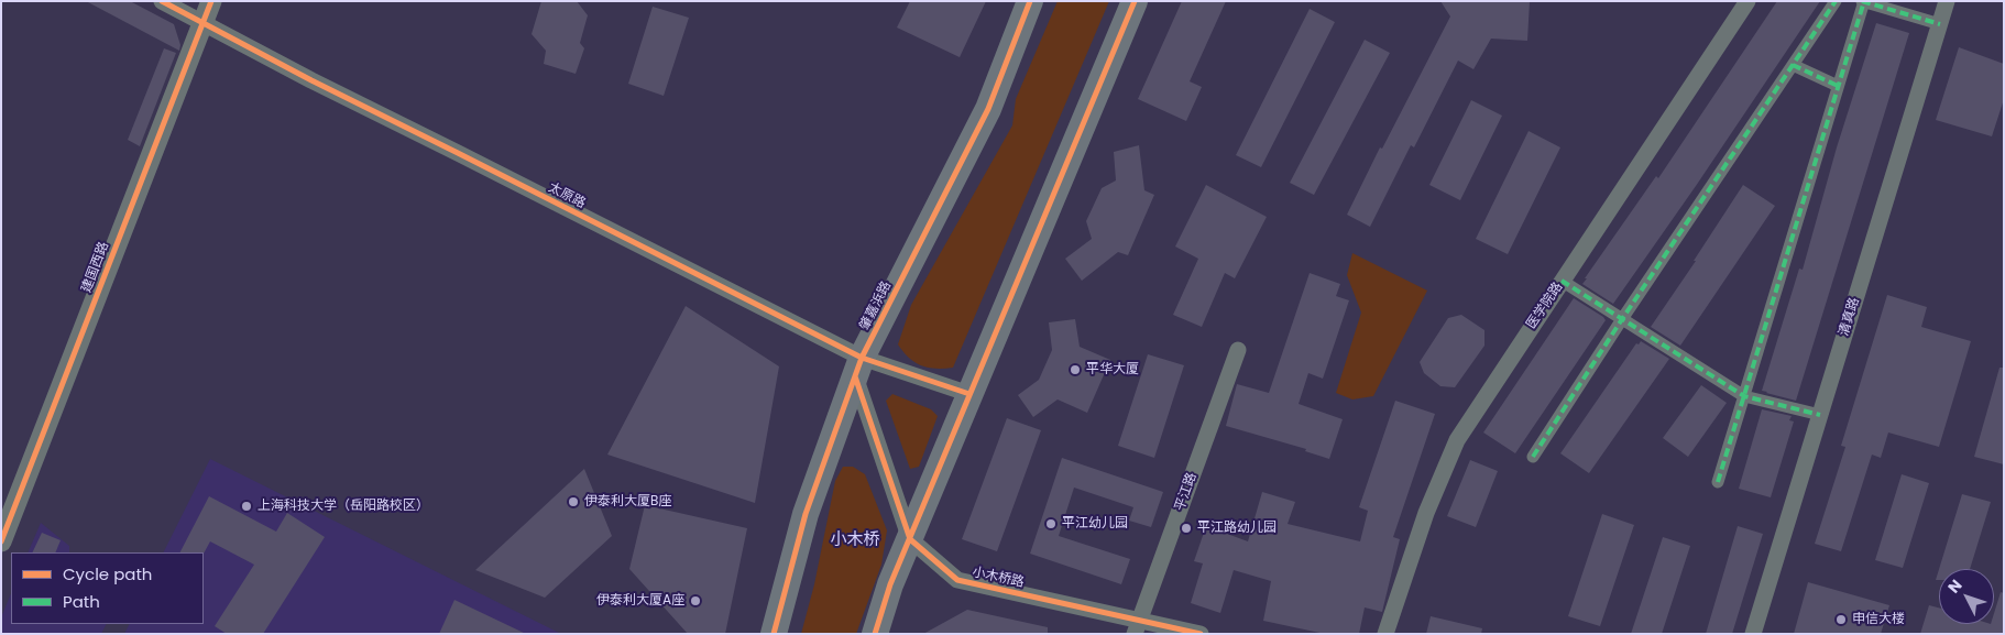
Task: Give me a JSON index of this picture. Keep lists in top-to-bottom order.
{
  "streets": {
    "main road": ["肇嘉浜路"],
    "street": [
      "太原路",
      "建国西路",
      "医学院路",
      "清真路",
      "平江路",
      "小木桥路"
    ]
  },
  "crossings": [
    ["太原路", "建国西路"],
    ["太原路", "肇嘉浜路"],
    ["平江路", "小木桥路"]
  ],
  "districts": ["小木桥"],
  "places": [
    "平华大厦",
    "伊泰利大厦B座",
    "上海科技大学（岳阳路校区）",
    "平江幼儿园",
    "平江路幼儿园",
    "伊泰利大厦A座",
    "申信大楼"
  ],
  "legend": ["Cycle path", "Path"],
  "north": "top left"
}
